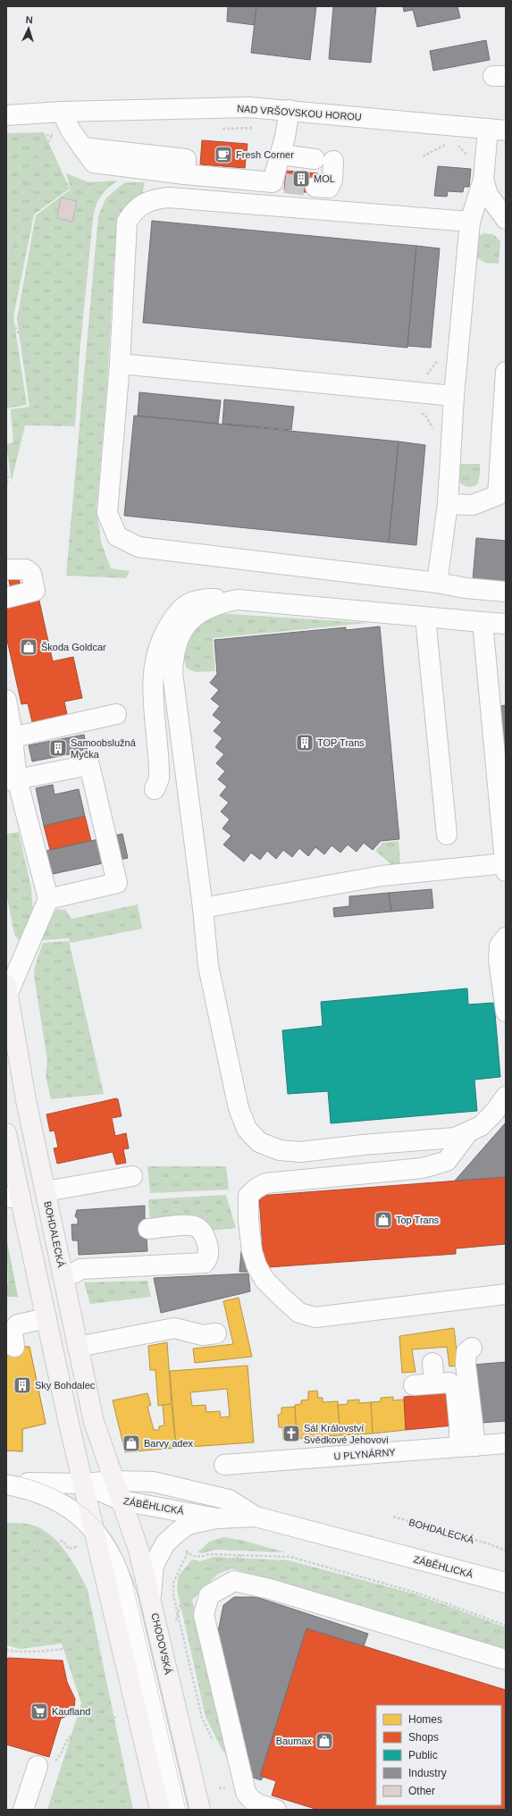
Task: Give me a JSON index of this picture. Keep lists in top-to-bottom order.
{
  "streets": {
    "main road": ["BOHDALECKÁ", "CHODOVSKÁ"],
    "street": ["NAD VRŠOVSKOU HOROU", "U PLYNÁRNY", "ZÁBĚHLICKÁ"]
  },
  "crossings": [
    ["BOHDALECKÁ", "ZÁBĚHLICKÁ"],
    ["BOHDALECKÁ", "CHODOVSKÁ"],
    ["ZÁBĚHLICKÁ", "CHODOVSKÁ"]
  ],
  "places": {
    "cafe": ["Fresh Corner"],
    "building": [
      "MOL",
      "TOP Trans",
      "Samoobslužná Myčka",
      "Sky Bohdalec"
    ],
    "shop": [
      "Škoda Goldcar",
      "Top Trans",
      "Barvy adex",
      "Baumax"
    ],
    "church": ["Sál Království Svědkové Jehovovi"],
    "supermarket": ["Kaufland"]
  },
  "legend": [
    "Homes",
    "Shops",
    "Public",
    "Industry",
    "Other"
  ],
  "north": "top"
}
